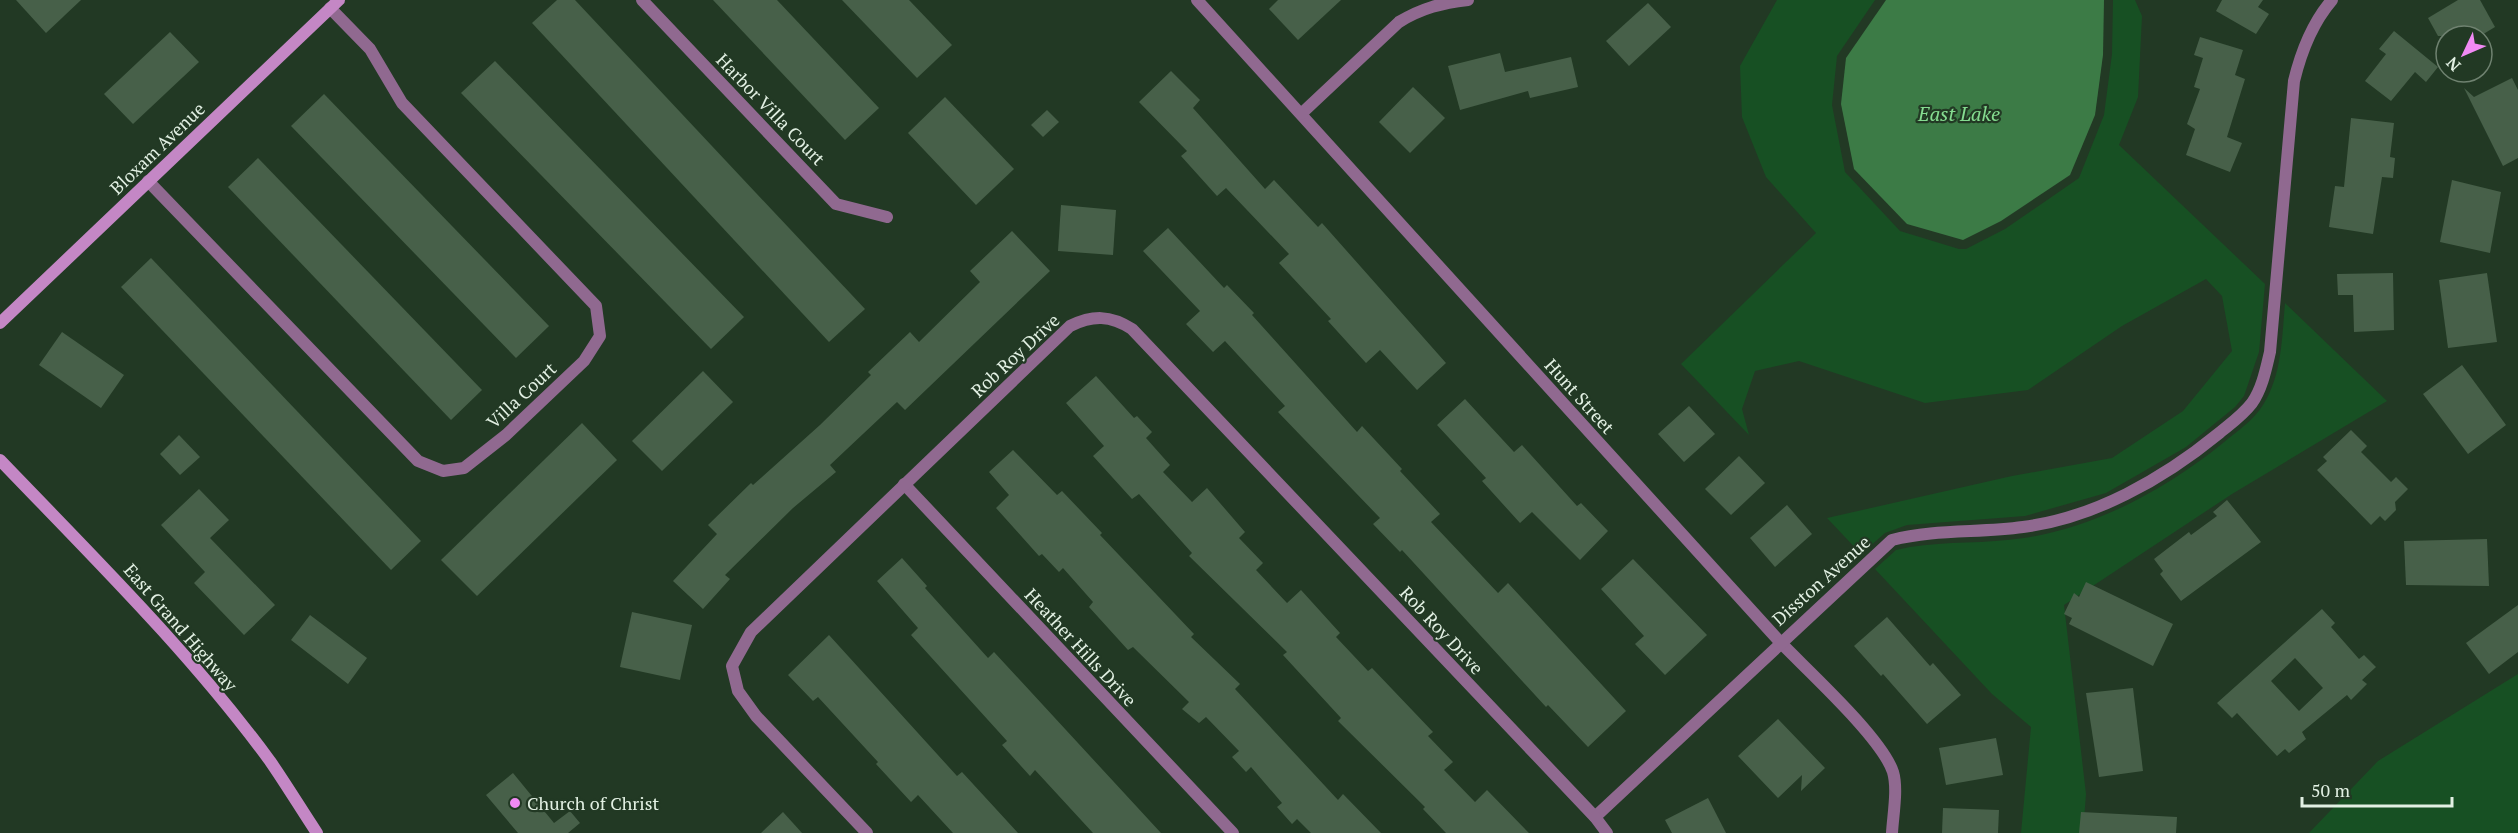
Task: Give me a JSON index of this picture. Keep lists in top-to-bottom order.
{
  "streets": {
    "street": [
      "Harbor Villa Court",
      "Bloxam Avenue",
      "Rob Roy Drive",
      "Villa Court",
      "Hunt Street",
      "Disston Avenue",
      "East Grand Highway",
      "Heather Hills Drive"
    ]
  },
  "crossings": [
    ["Bloxam Avenue", "Villa Court"],
    ["Rob Roy Drive", "Disston Avenue"],
    ["Rob Roy Drive", "Heather Hills Drive"],
    ["Hunt Street", "Disston Avenue"]
  ],
  "water": ["East Lake"],
  "places": ["Church of Christ"],
  "scale_bar": "50 m",
  "north": "bottom left"
}
